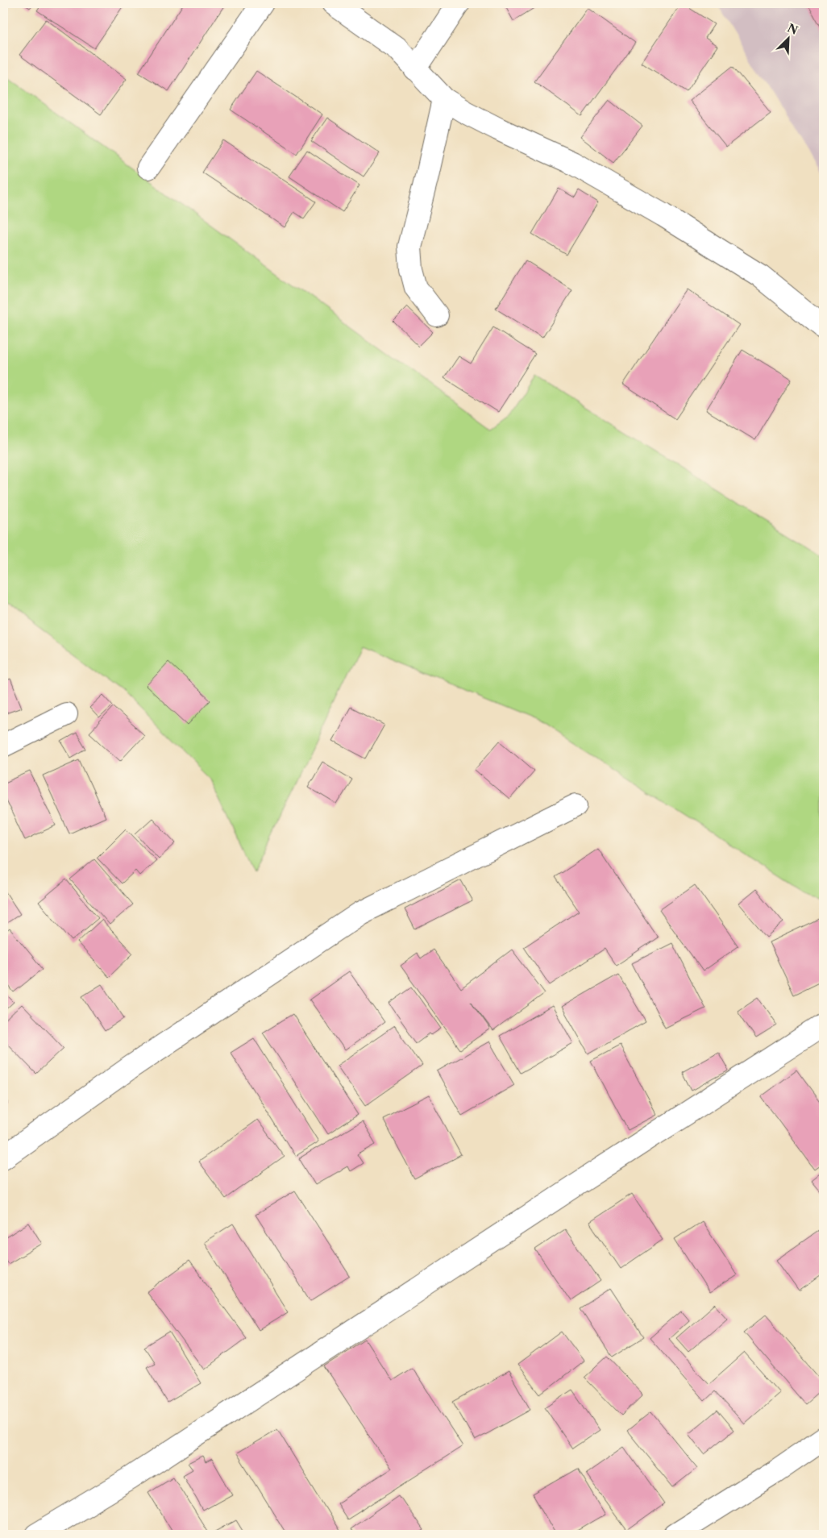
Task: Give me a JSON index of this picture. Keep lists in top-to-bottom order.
{
  "north": "top right"
}
